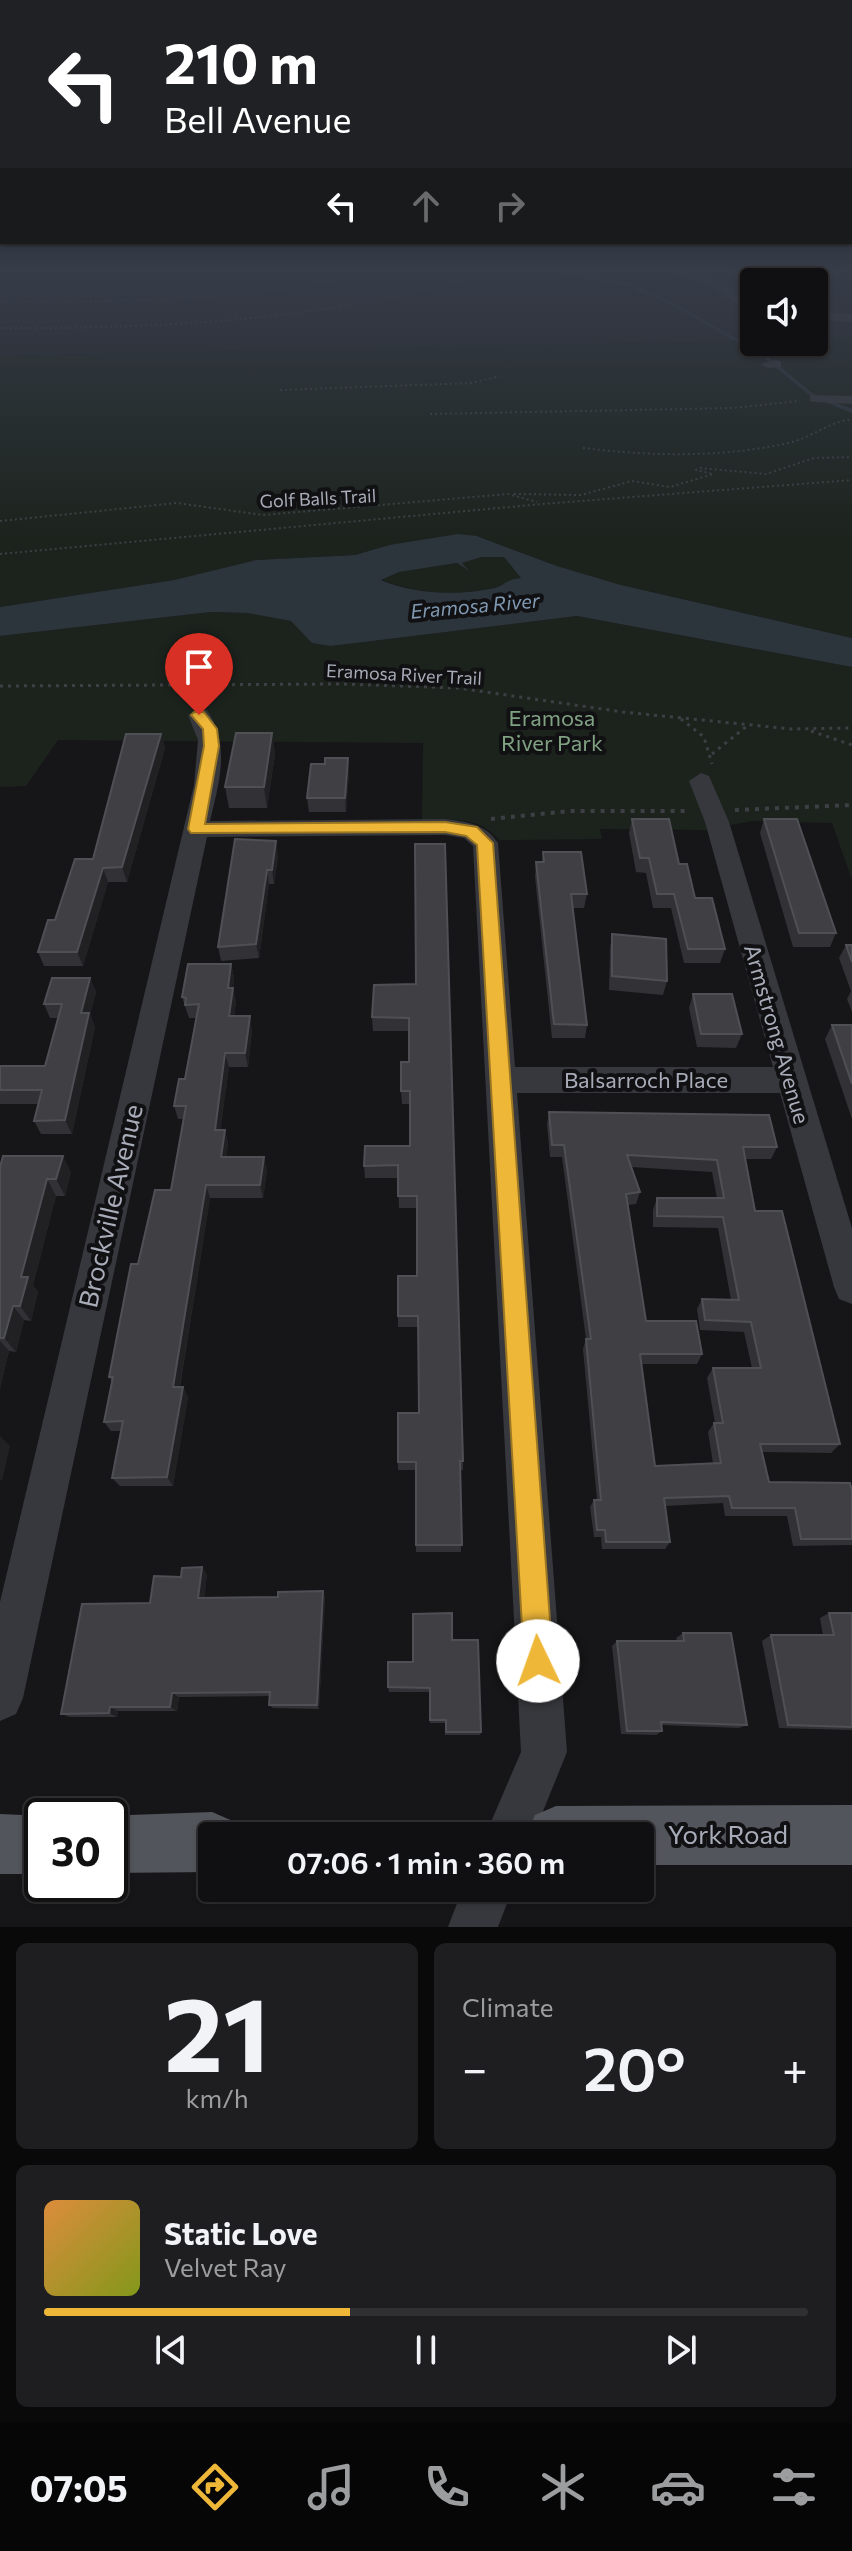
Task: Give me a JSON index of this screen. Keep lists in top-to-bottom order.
{
  "streets": {
    "main road": ["York Road"],
    "street": ["Armstrong Avenue", "Balsarroch Place", "Brockville Avenue"],
    "path": ["Golf Balls Trail", "Eramosa River Trail"]
  },
  "crossings": [
    ["Armstrong Avenue", "Balsarroch Place"]
  ],
  "water": ["Eramosa River"],
  "parks": ["Eramosa River Park"],
  "page": {
    "turn": ["210 m", "Bell Avenue"],
    "limit": "30",
    "trip": "07:06 · 1 min · 360 m",
    "tile": [
      ["21", "km/h"],
      "Climate"
    ],
    "heat": ["−", "20°", "+"],
    "song": ["Static Love", "Velvet Ray"],
    "tabs": "07:05"
  }
}
